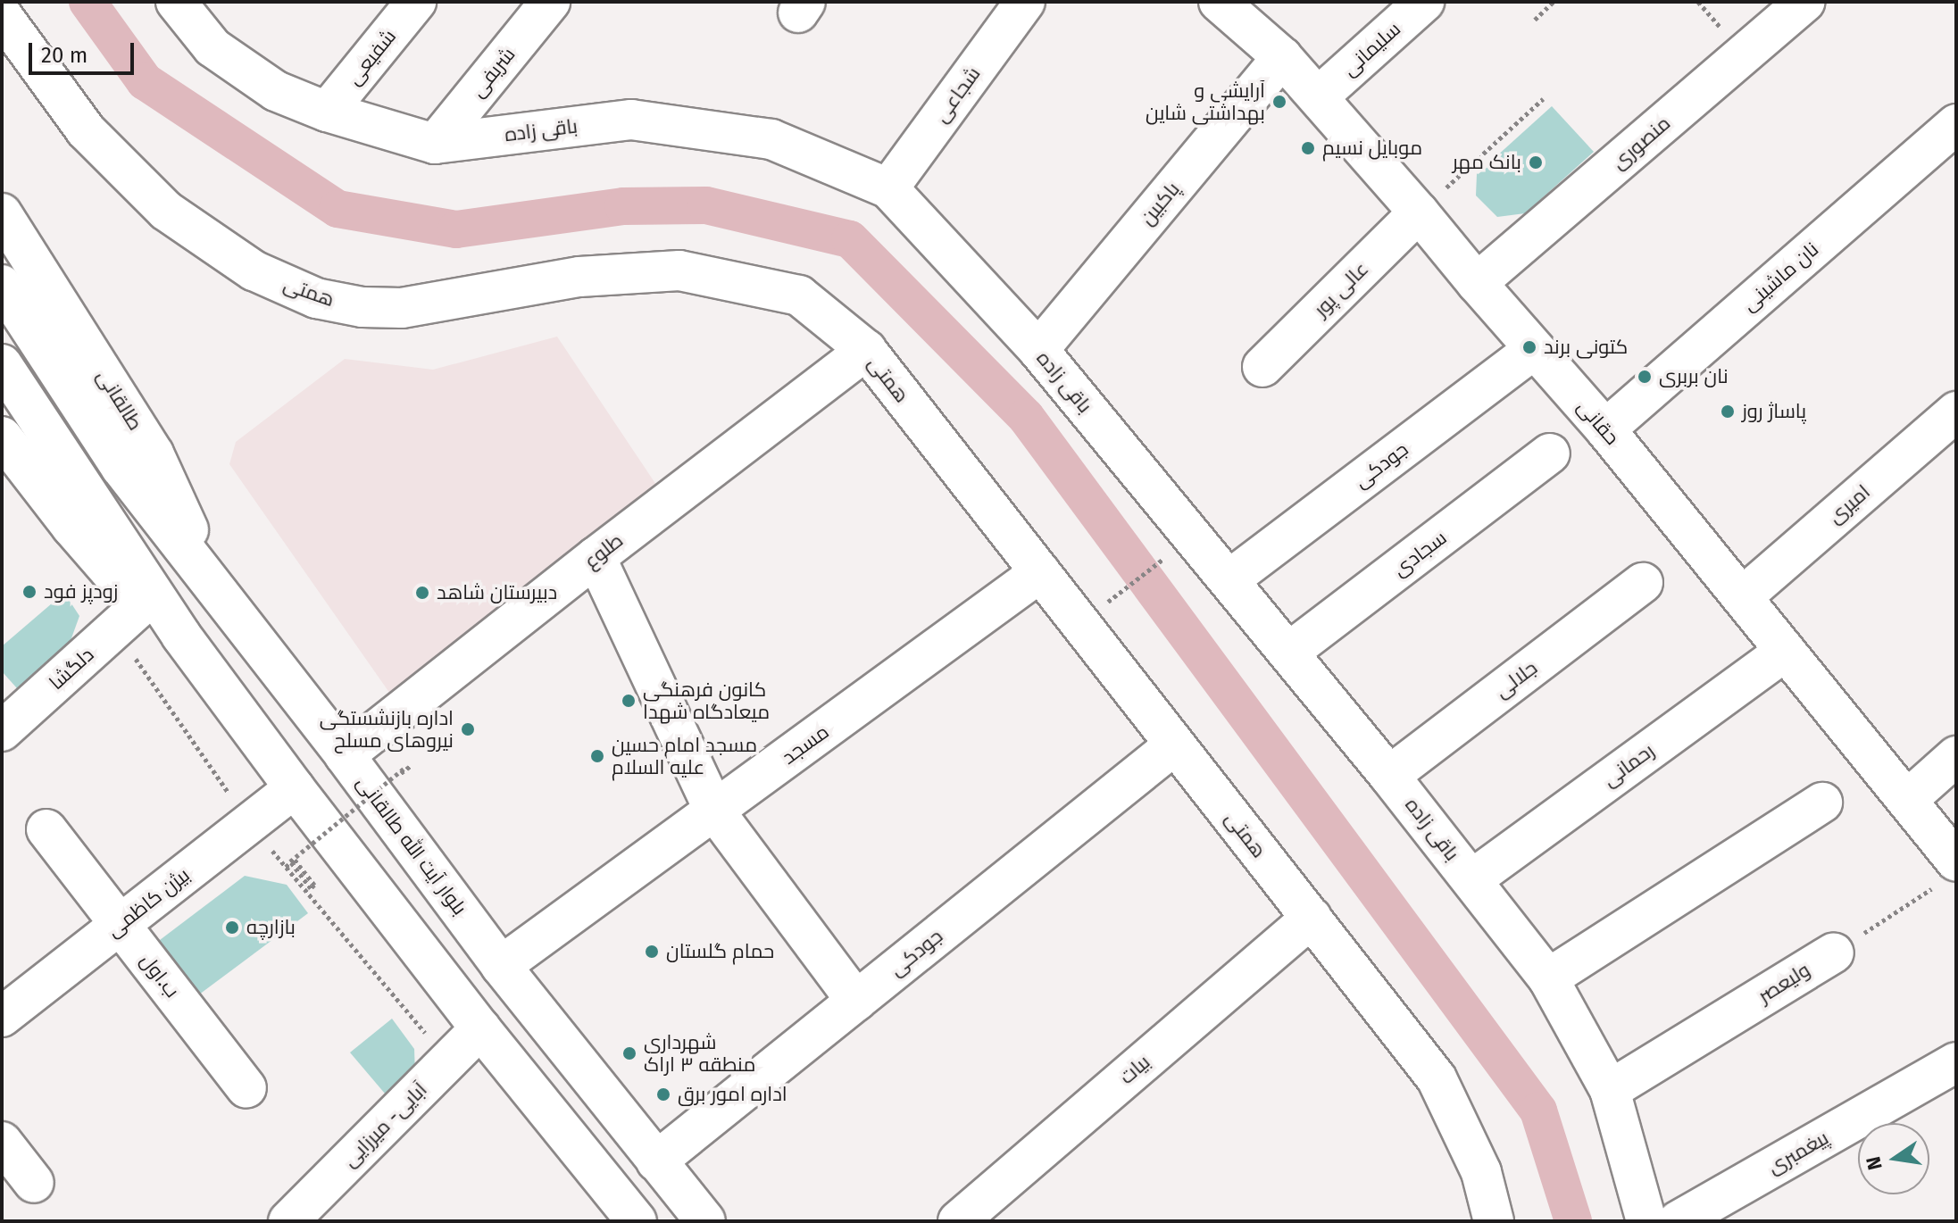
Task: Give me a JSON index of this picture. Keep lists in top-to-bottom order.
{
  "streets": {
    "street": [
      "سلیمانی",
      "شفیعی",
      "شریفی",
      "شجاعی",
      "باقی زاده",
      "منصوری",
      "پاکبین",
      "نان ماشینی",
      "عالی پور",
      "همتی",
      "طالقانی",
      "حقانی",
      "جودکی",
      "امیری",
      "طلوع",
      "سجادی",
      "دلگشا",
      "جلالی",
      "مسجد",
      "رحمانی",
      "بلوار آیت الله طالقانی",
      "بیژن کاظمی",
      "ب.اول",
      "ولیعصر",
      "بیات",
      "آبایی- میرزایی",
      "پیغمبری"
    ]
  },
  "crossings": [
    ["سلیمانی", "حقانی"],
    ["شفیعی", "باقی زاده"],
    ["شریفی", "باقی زاده"],
    ["شجاعی", "باقی زاده"],
    ["باقی زاده", "پاکبین"],
    ["باقی زاده", "جودکی"],
    ["باقی زاده", "سجادی"],
    ["باقی زاده", "جلالی"],
    ["باقی زاده", "رحمانی"],
    ["باقی زاده", "ولیعصر"],
    ["منصوری", "حقانی"],
    ["پاکبین", "حقانی"],
    ["نان ماشینی", "حقانی"],
    ["عالی پور", "حقانی"],
    ["همتی", "جودکی"],
    ["همتی", "طلوع"],
    ["همتی", "مسجد"],
    ["همتی", "بیات"],
    ["طالقانی", "بلوار آیت الله طالقانی"],
    ["حقانی", "جودکی"],
    ["حقانی", "امیری"],
    ["حقانی", "رحمانی"],
    ["جودکی", "بلوار آیت الله طالقانی"],
    ["طلوع", "بلوار آیت الله طالقانی"],
    ["مسجد", "بلوار آیت الله طالقانی"],
    ["بیژن کاظمی", "ب.اول"]
  ],
  "places": [
    "آرایشی و بهداشتی شاین",
    "موبایل نسیم",
    "بانک مهر",
    "کتونی برند",
    "نان بربری",
    "پاساژ روز",
    "زودپز فود",
    "دبیرستان شاهد",
    "کانون فرهنگی میعادگاه شهدا",
    "اداره بازنشستگی نیروهای مسلح",
    "مسجد امام حسین علیه السلام",
    "بازارچه",
    "حمام گلستان",
    "شهرداری منطقه ۳ اراک",
    "اداره امور برق"
  ],
  "scale_bar": "20 m",
  "north": "left"
}
